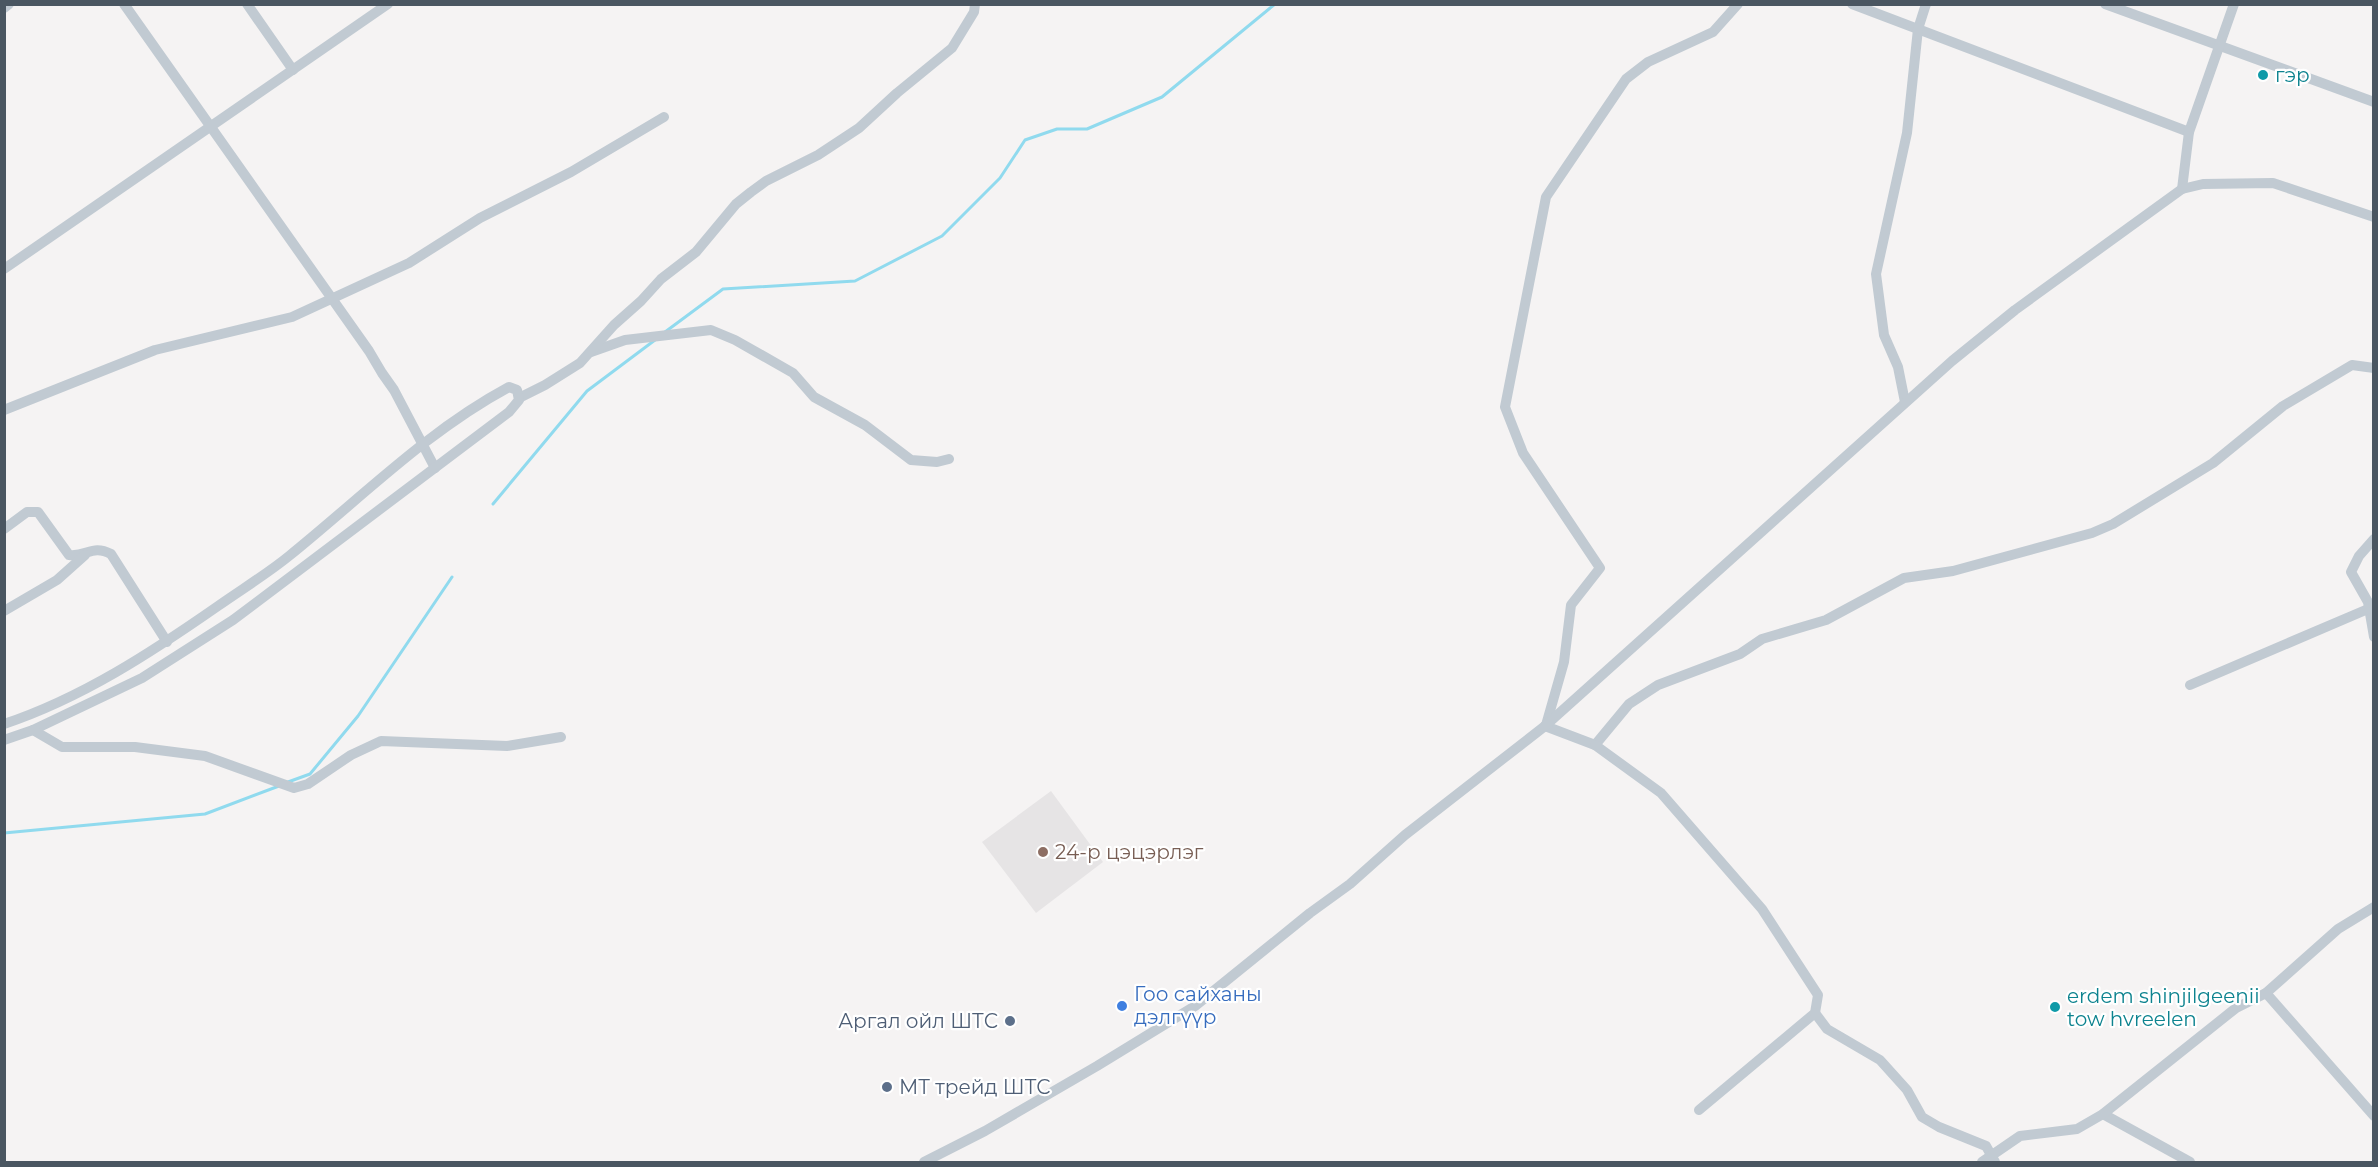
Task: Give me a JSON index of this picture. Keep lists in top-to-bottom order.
{
  "places": [
    "гэр",
    "24-р цэцэрлэг",
    "Гоо сайханы дэлгүүр",
    "erdem shinjilgeenii tow hvreelen",
    "Аргал ойл ШТС",
    "МТ трейд ШТС"
  ]
}
